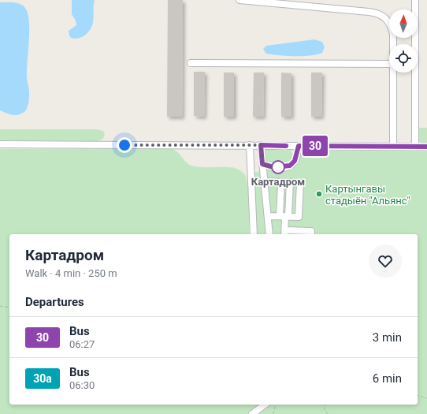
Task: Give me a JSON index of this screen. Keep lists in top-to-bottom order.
{
  "places": ["Картадром", "Картынгавы стадыён \"Альянс\""],
  "lines": ["bus line 30"],
  "north": "top",
  "page": {
    "on_map": "30",
    "heading": [
      ["Картадром", "Walk · 4 min · 250 m"],
      "Departures"
    ],
    "list": [
      {
        "mark": "30",
        "name": "Bus",
        "note": "06:27",
        "value": "3 min"
      },
      {
        "mark": "30а",
        "name": "Bus",
        "note": "06:30",
        "value": "6 min"
      }
    ]
  }
}
